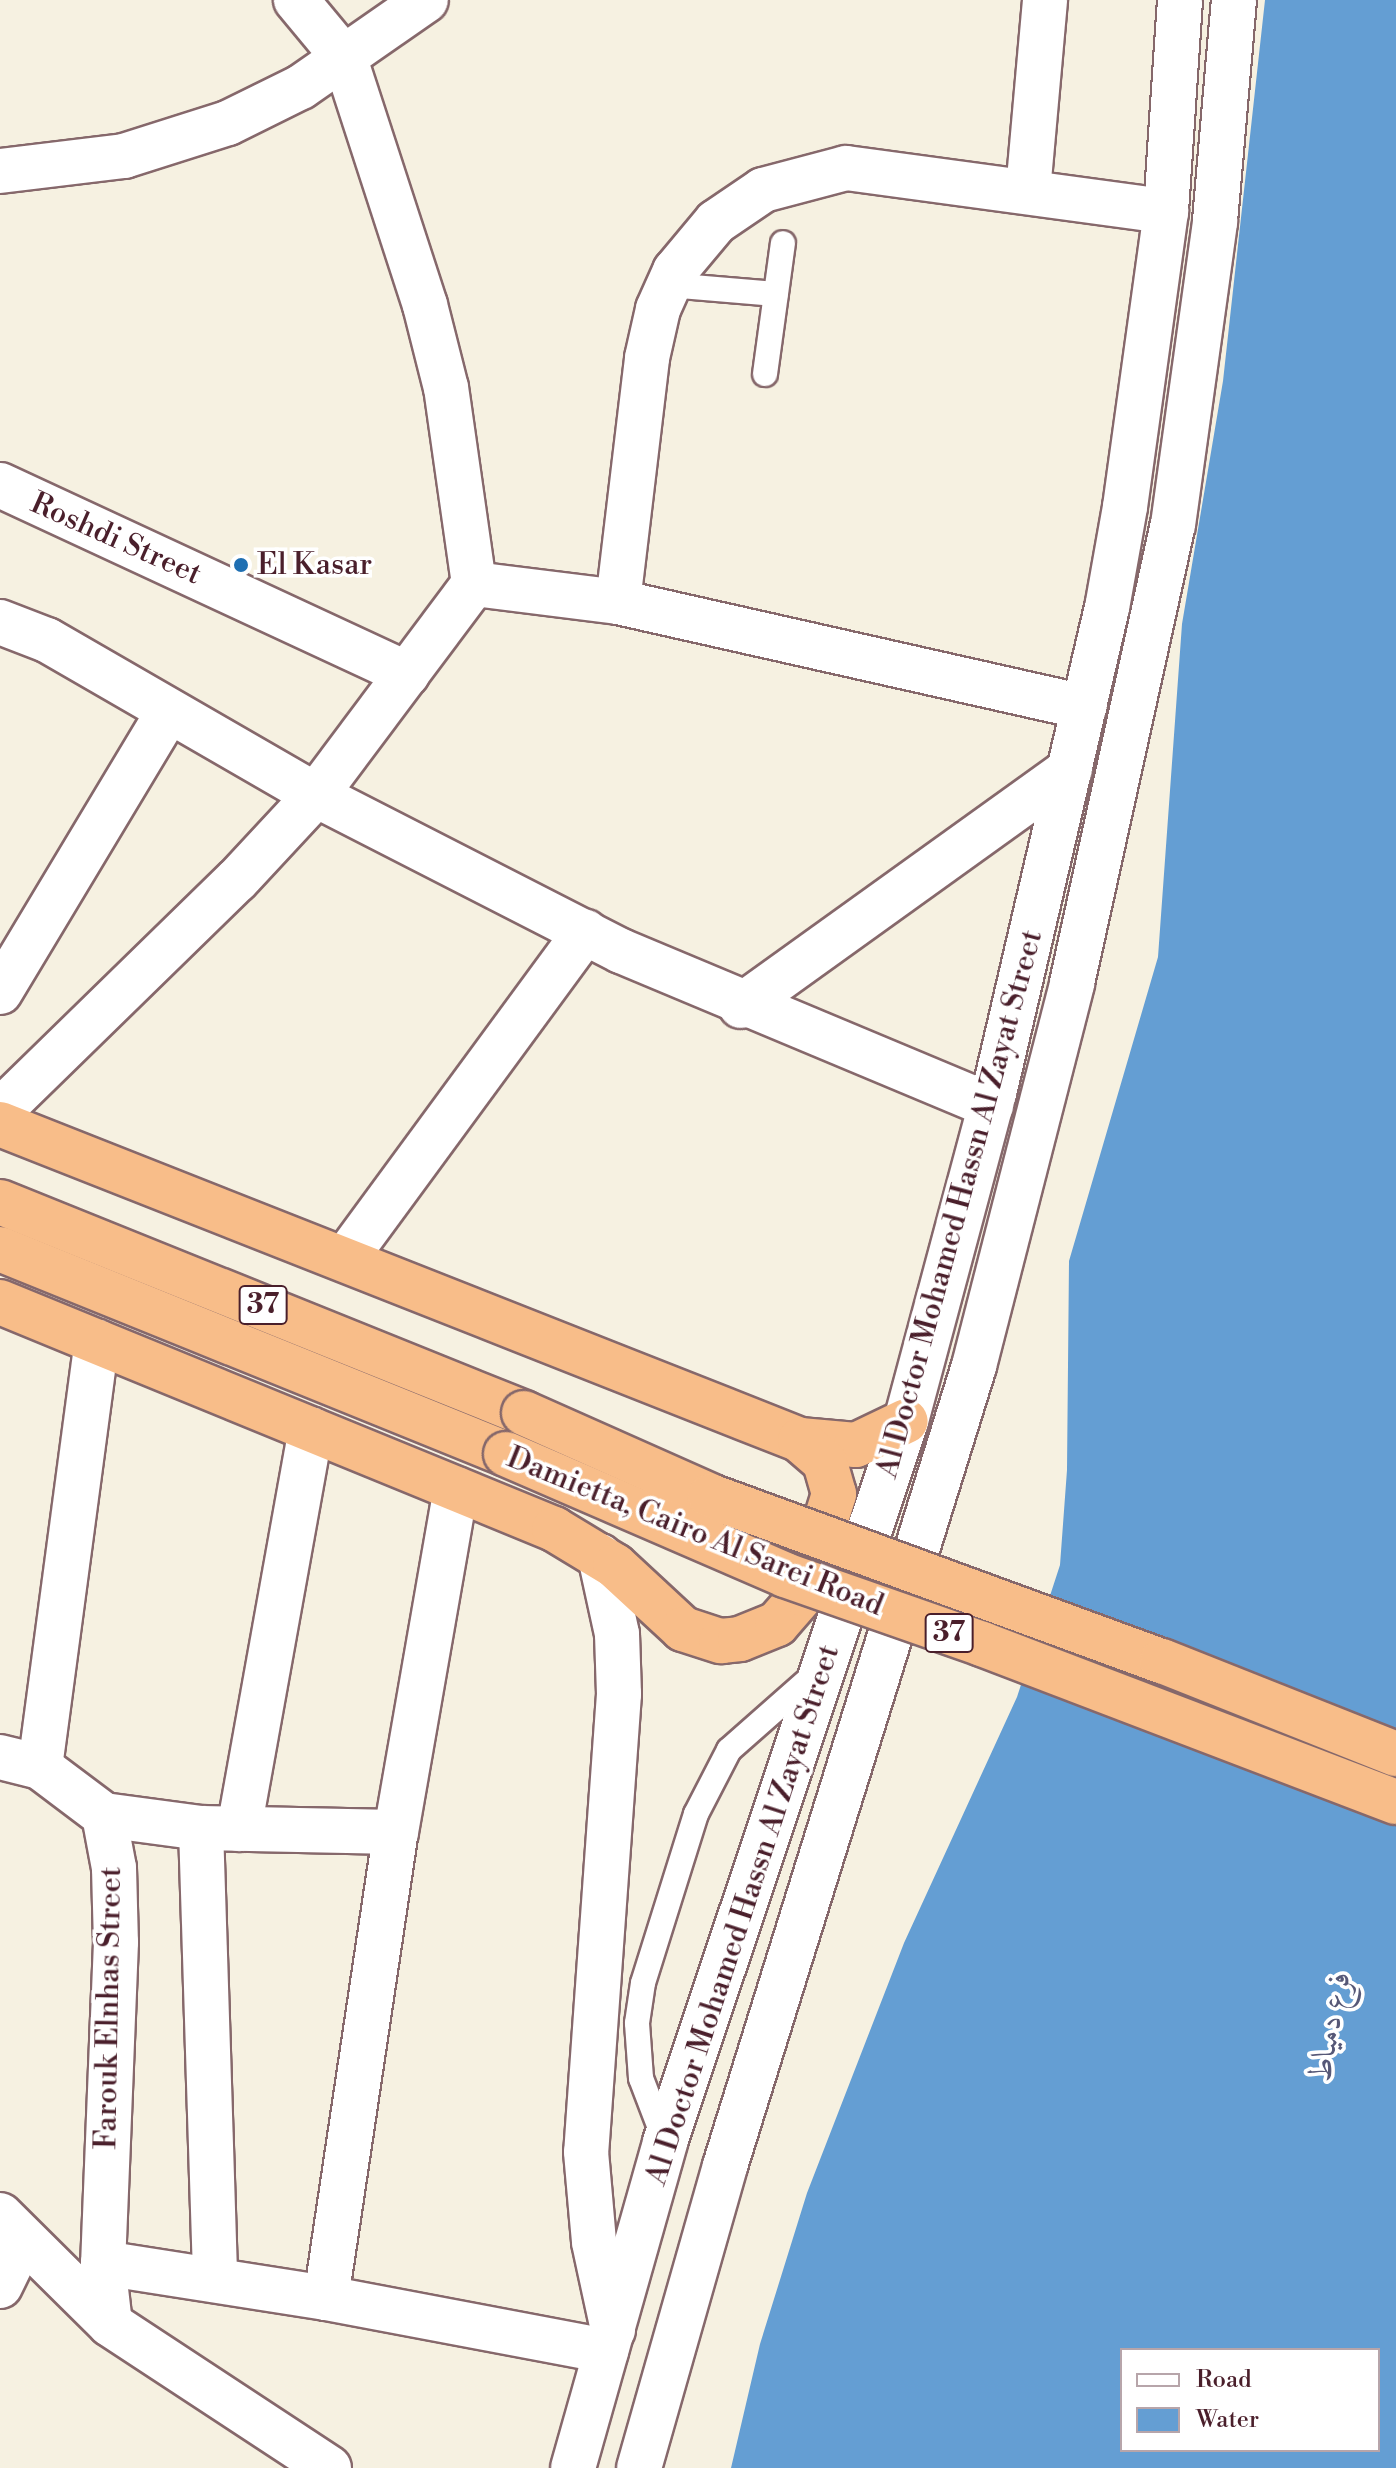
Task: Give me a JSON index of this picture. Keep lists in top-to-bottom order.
{
  "streets": {
    "highway": ["37", "Damietta, Cairo Al Sarei Road"],
    "street": ["Roshdi Street", "Al Doctor Mohamed Hassn Al Zayat Street", "Farouk Elnhas Street"]
  },
  "water": ["فرع دمياط"],
  "places": ["El Kasar"],
  "legend": ["Road", "Water"]
}
